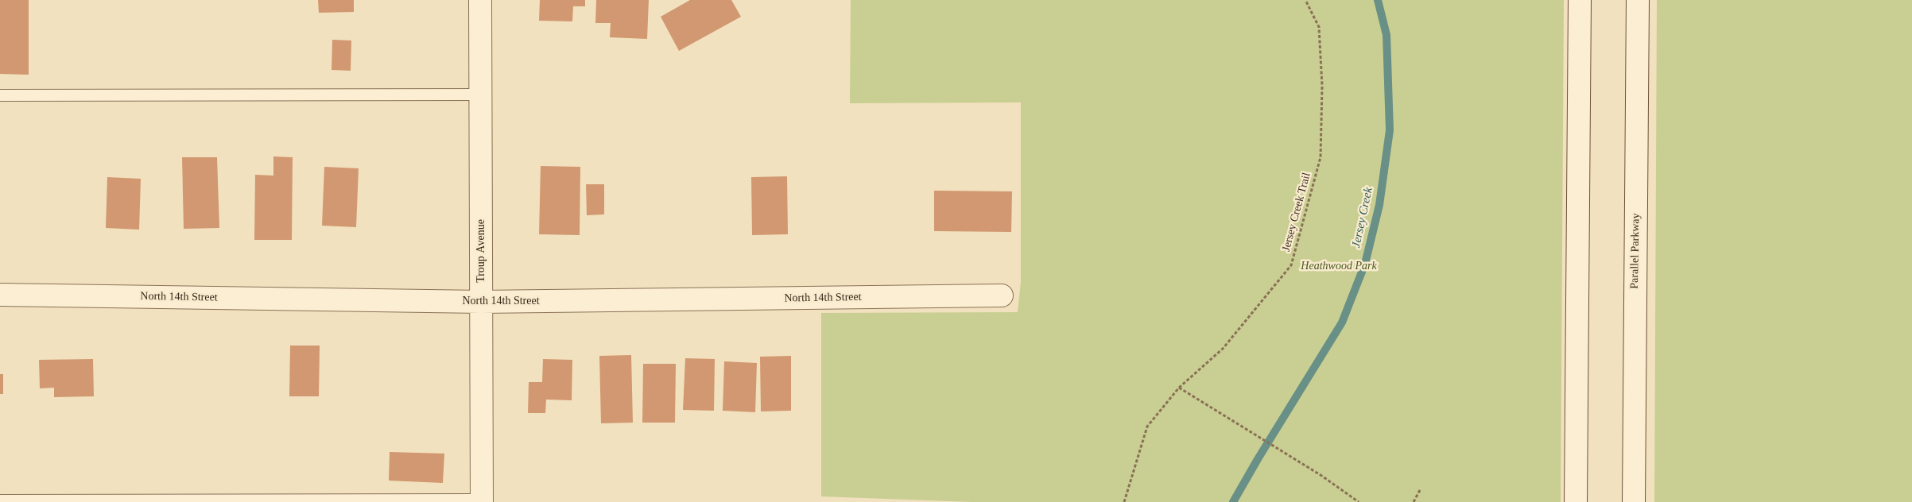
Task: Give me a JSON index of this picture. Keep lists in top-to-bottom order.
{
  "streets": {
    "street": ["Troup Avenue", "Parallel Parkway", "North 14th Street"],
    "path": ["Jersey Creek Trail"]
  },
  "crossings": [
    ["Troup Avenue", "North 14th Street"]
  ],
  "water": ["Jersey Creek"],
  "parks": ["Heathwood Park"]
}
